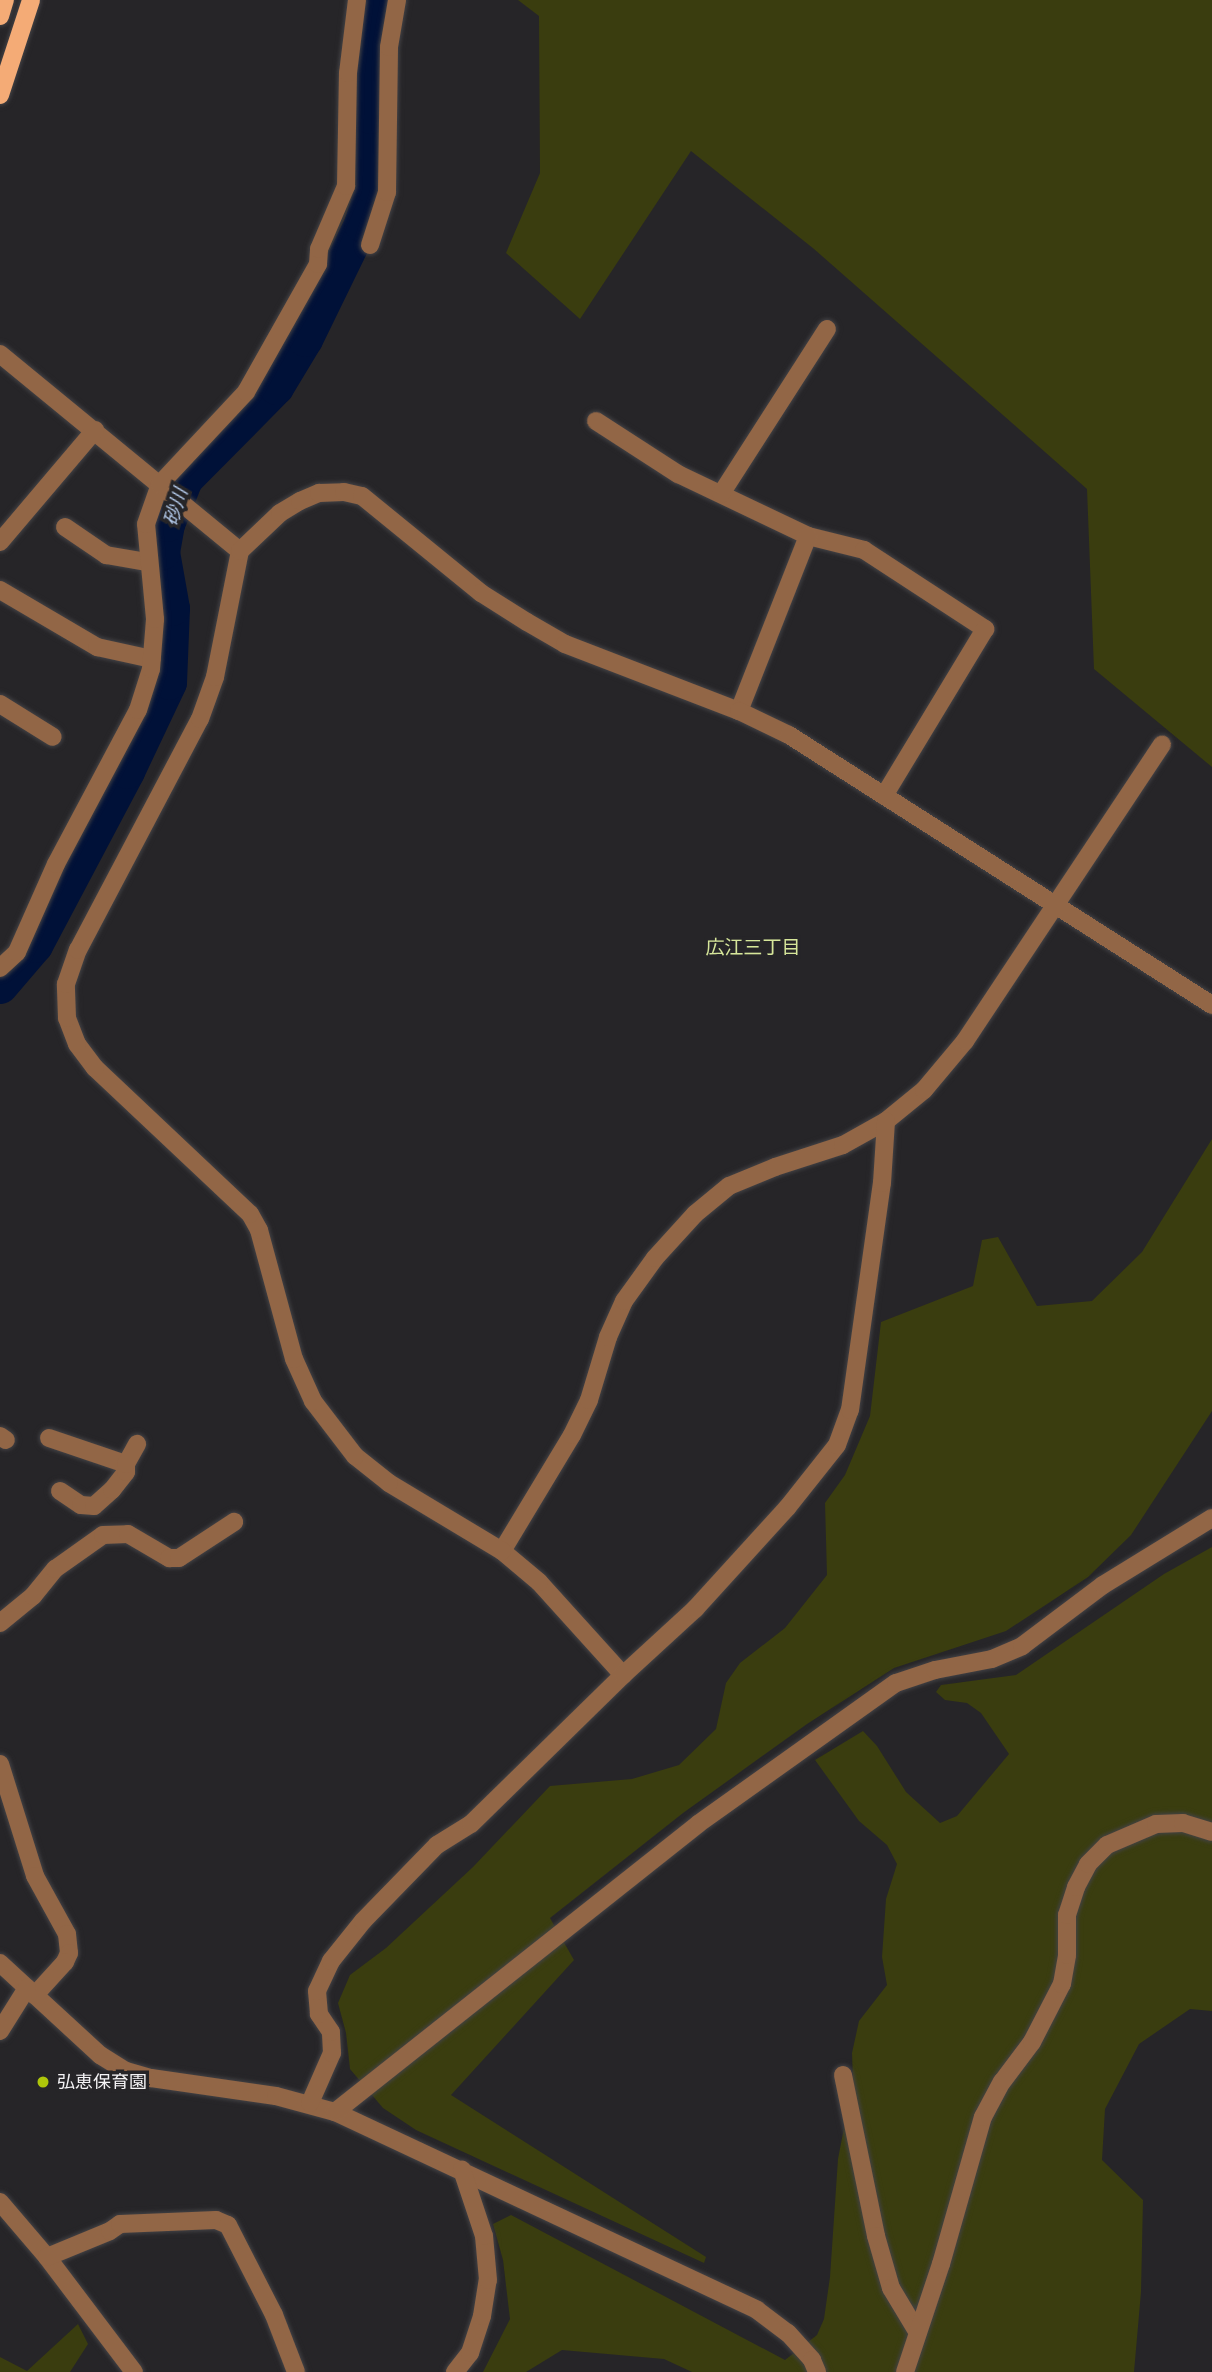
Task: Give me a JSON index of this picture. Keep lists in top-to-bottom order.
{
  "districts": ["広江三丁目"],
  "water": ["砂川"],
  "places": ["弘恵保育園"]
}
